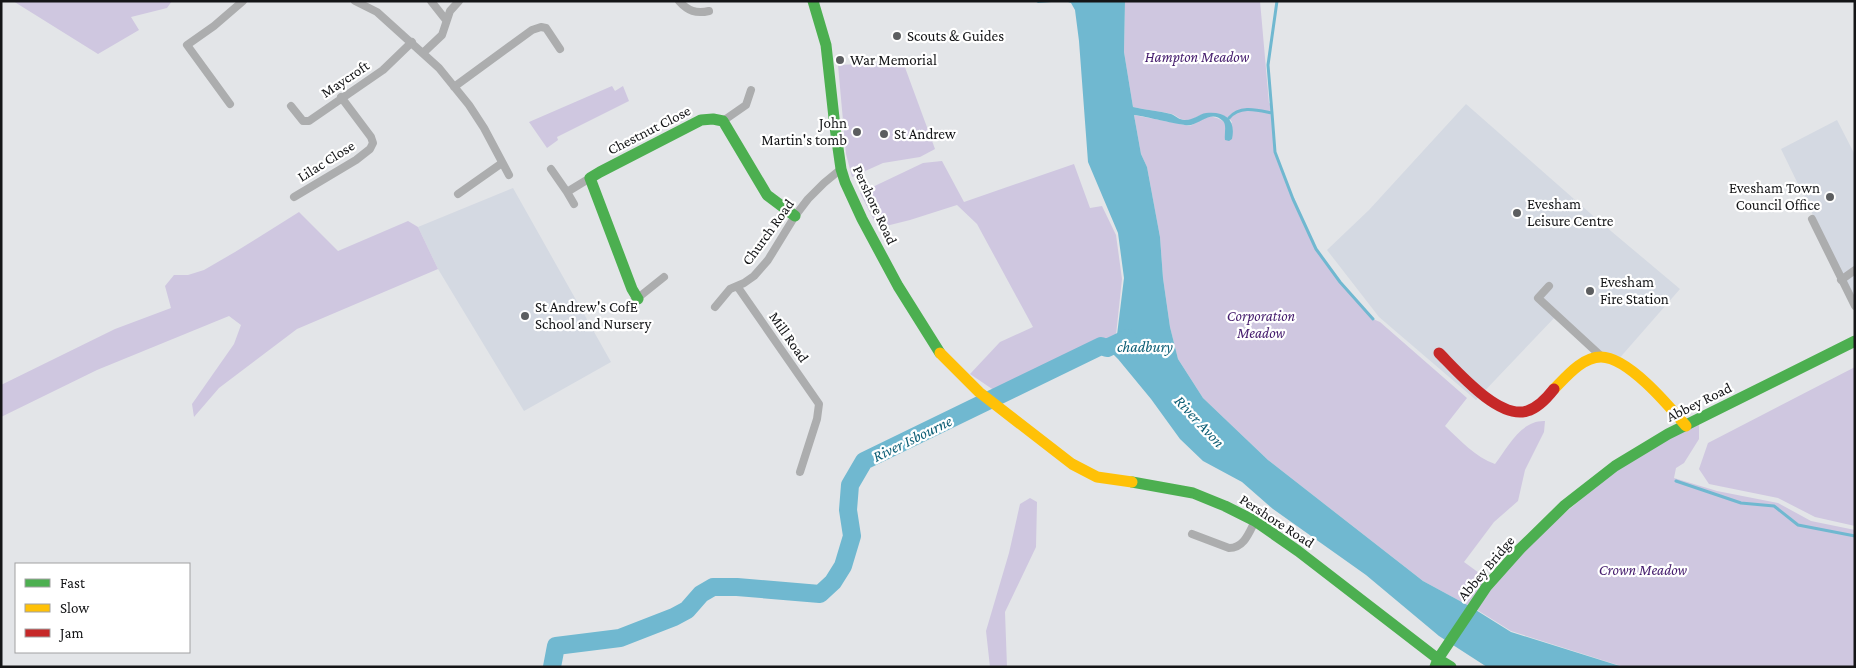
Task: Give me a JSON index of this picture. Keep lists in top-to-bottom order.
{
  "streets": {
    "main road": [
      "Chestnut Close",
      "Pershore Road",
      "Abbey Road",
      "Abbey Bridge"
    ],
    "street": [
      "Maycroft",
      "Lilac Close",
      "Church Road",
      "Mill Road"
    ]
  },
  "crossings": [
    ["Maycroft", "Lilac Close"],
    ["Pershore Road", "Church Road"],
    ["Pershore Road", "Abbey Bridge"],
    ["Church Road", "Mill Road"],
    ["Abbey Road", "Abbey Bridge"]
  ],
  "water": ["chadbury", "River Avon", "River Isbourne"],
  "parks": ["Hampton Meadow", "Corporation Meadow", "Crown Meadow"],
  "places": [
    "Scouts & Guides",
    "War Memorial",
    "John Martin's tomb",
    "St Andrew",
    "Evesham Town Council Office",
    "Evesham Leisure Centre",
    "Evesham Fire Station",
    "St Andrew's CofE School and Nursery"
  ],
  "legend": ["Fast", "Slow", "Jam"]
}
